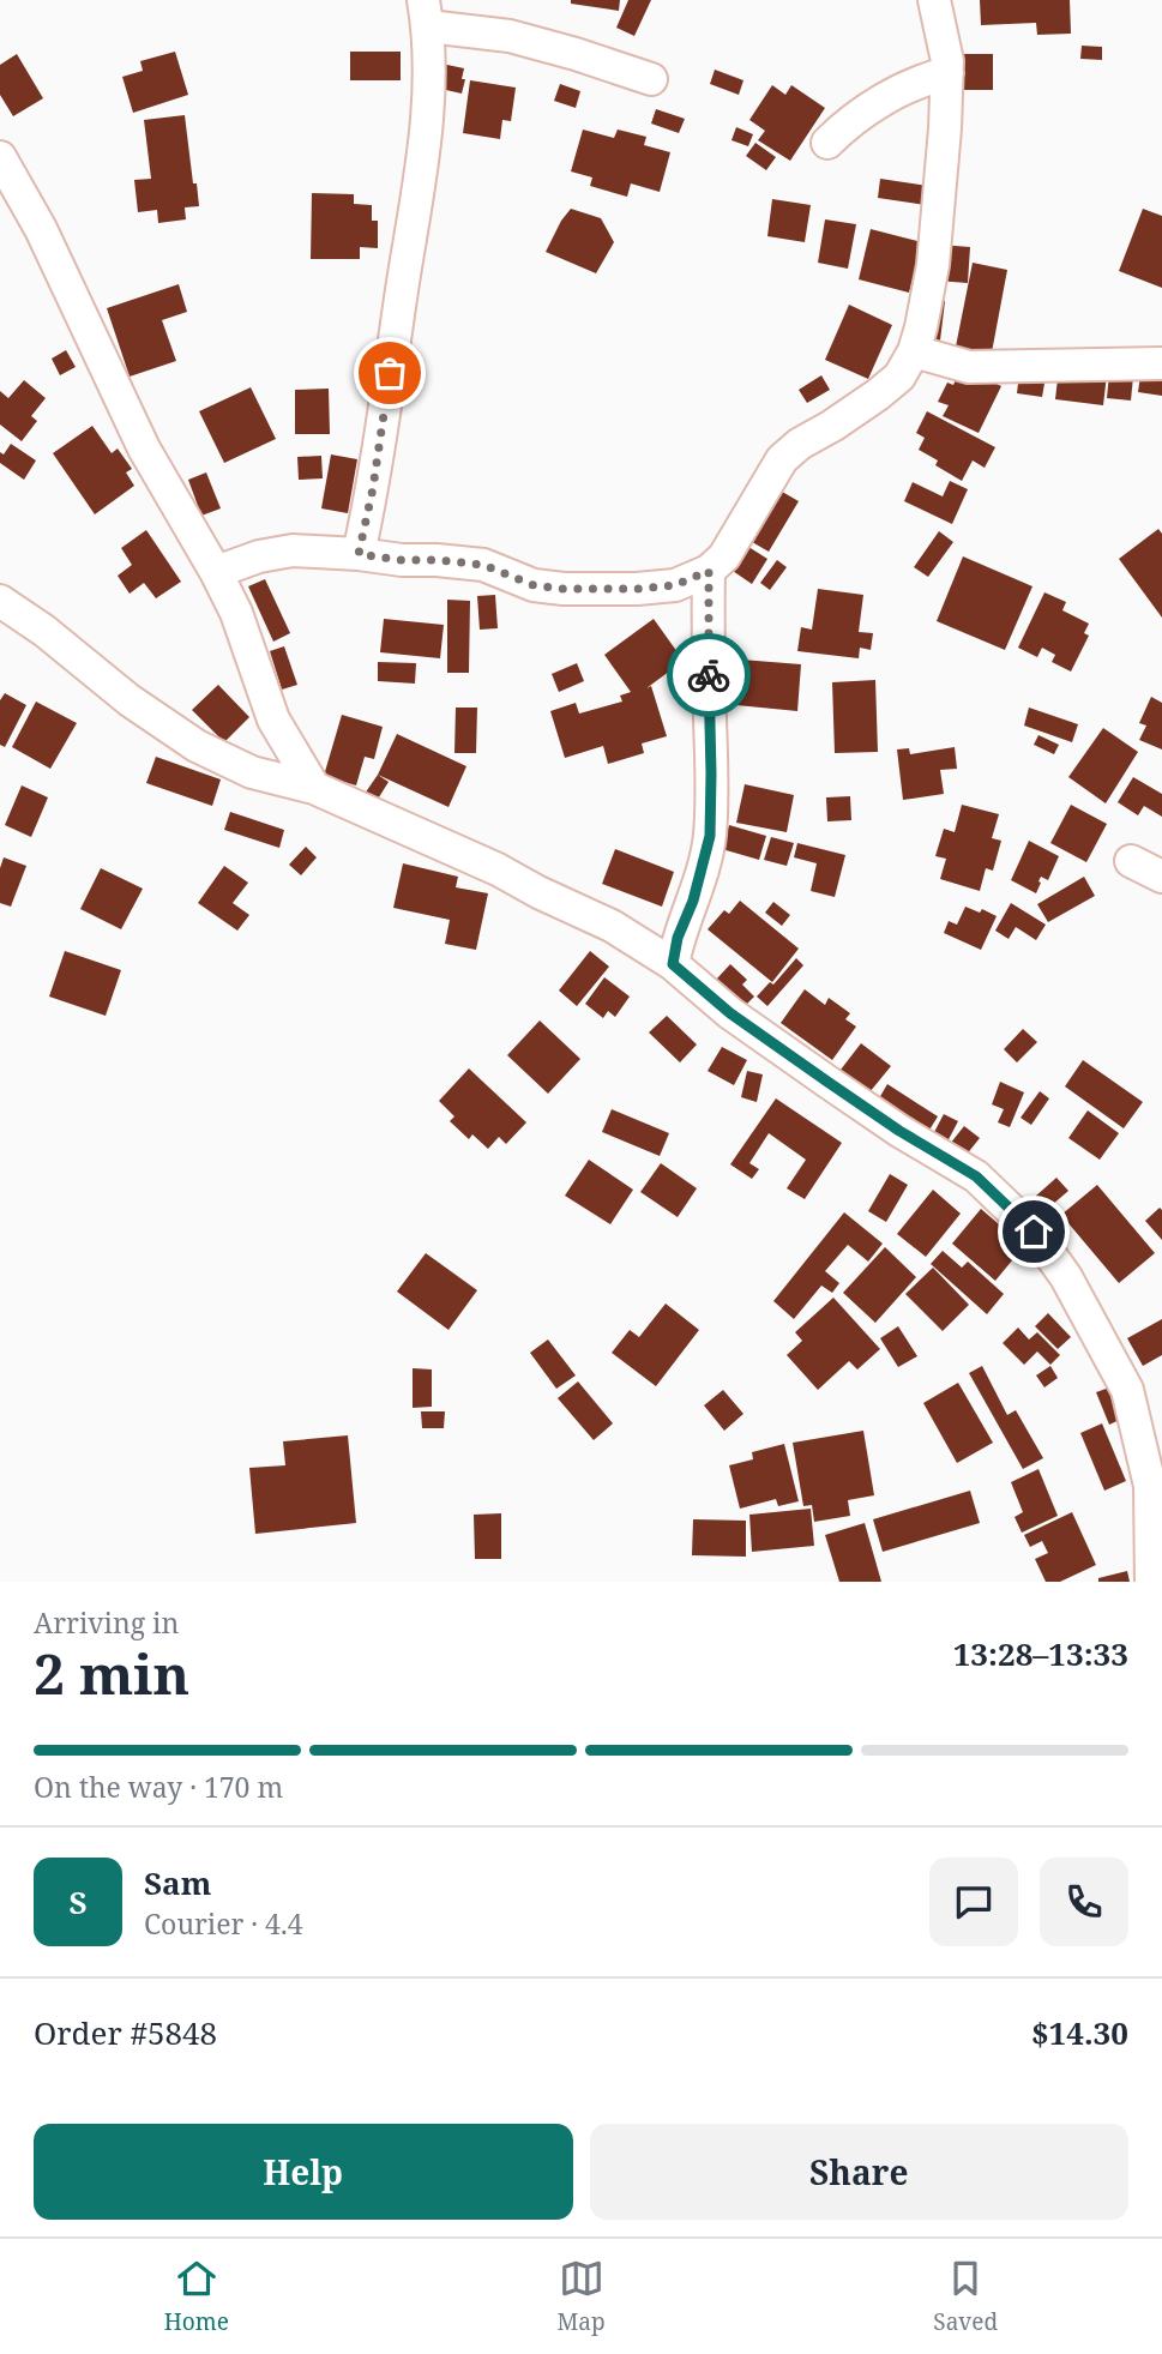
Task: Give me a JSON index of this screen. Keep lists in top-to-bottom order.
{
  "page": {
    "heading": ["2 min", "Arriving in", "13:28–13:33"],
    "panel": [
      "Sam",
      "Courier · 4.4",
      "Order #5848",
      "$14.30"
    ],
    "bar": "On the way · 170 m",
    "round": "S",
    "buttons": ["Help", "Share"],
    "tabs": ["Home", "Map", "Saved"]
  }
}
